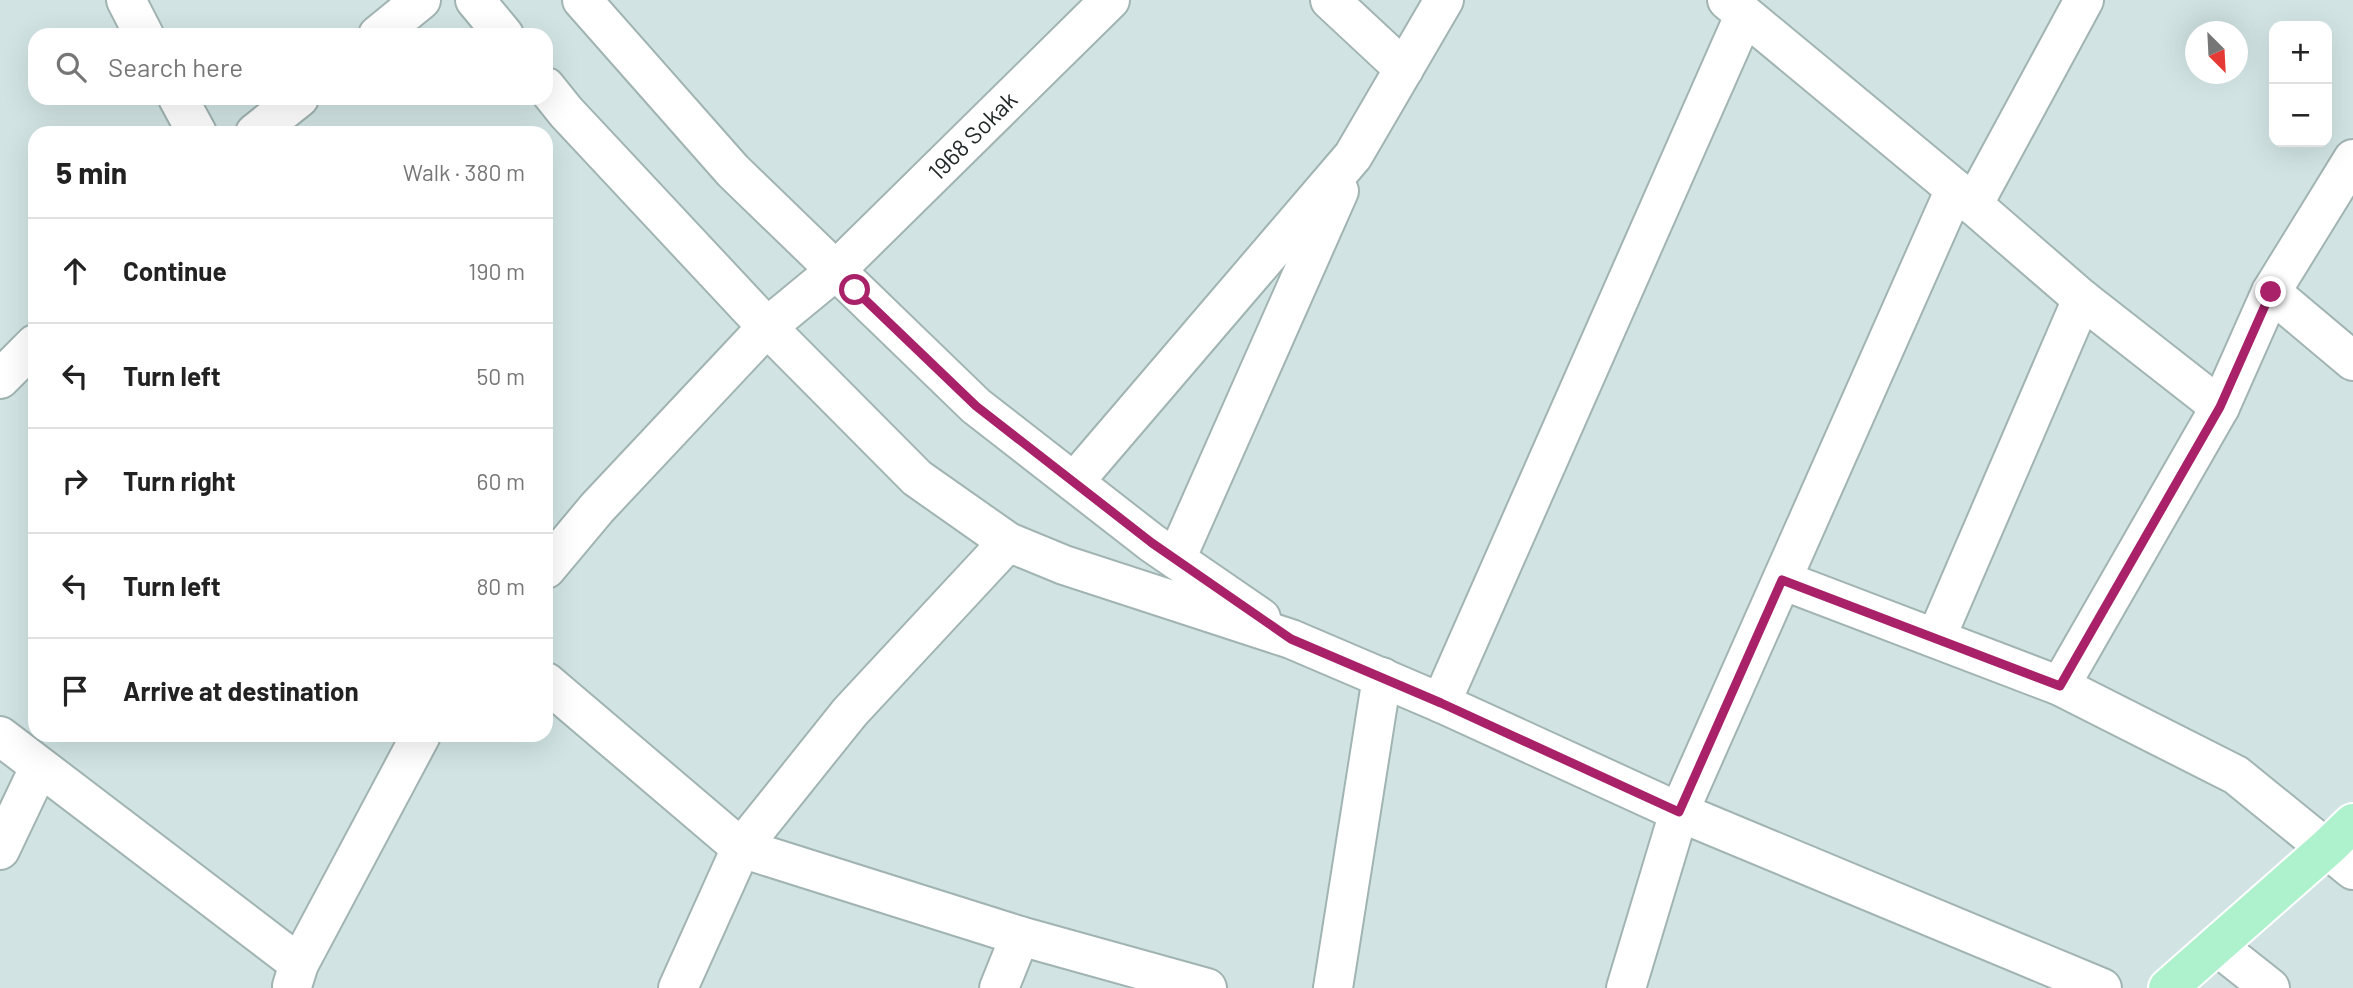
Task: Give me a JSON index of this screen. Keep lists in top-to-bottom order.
{
  "streets": {
    "street": ["1968 Sokak"]
  },
  "north": "bottom right",
  "page": {
    "map_buttons": ["+", "−"],
    "search": "Search here",
    "heading": ["5 min", "Walk · 380 m"],
    "list": [
      ["Continue", "190 m"],
      ["Turn left", "50 m"],
      ["Turn right", "60 m"],
      ["Turn left", "80 m"],
      "Arrive at destination"
    ]
  }
}
